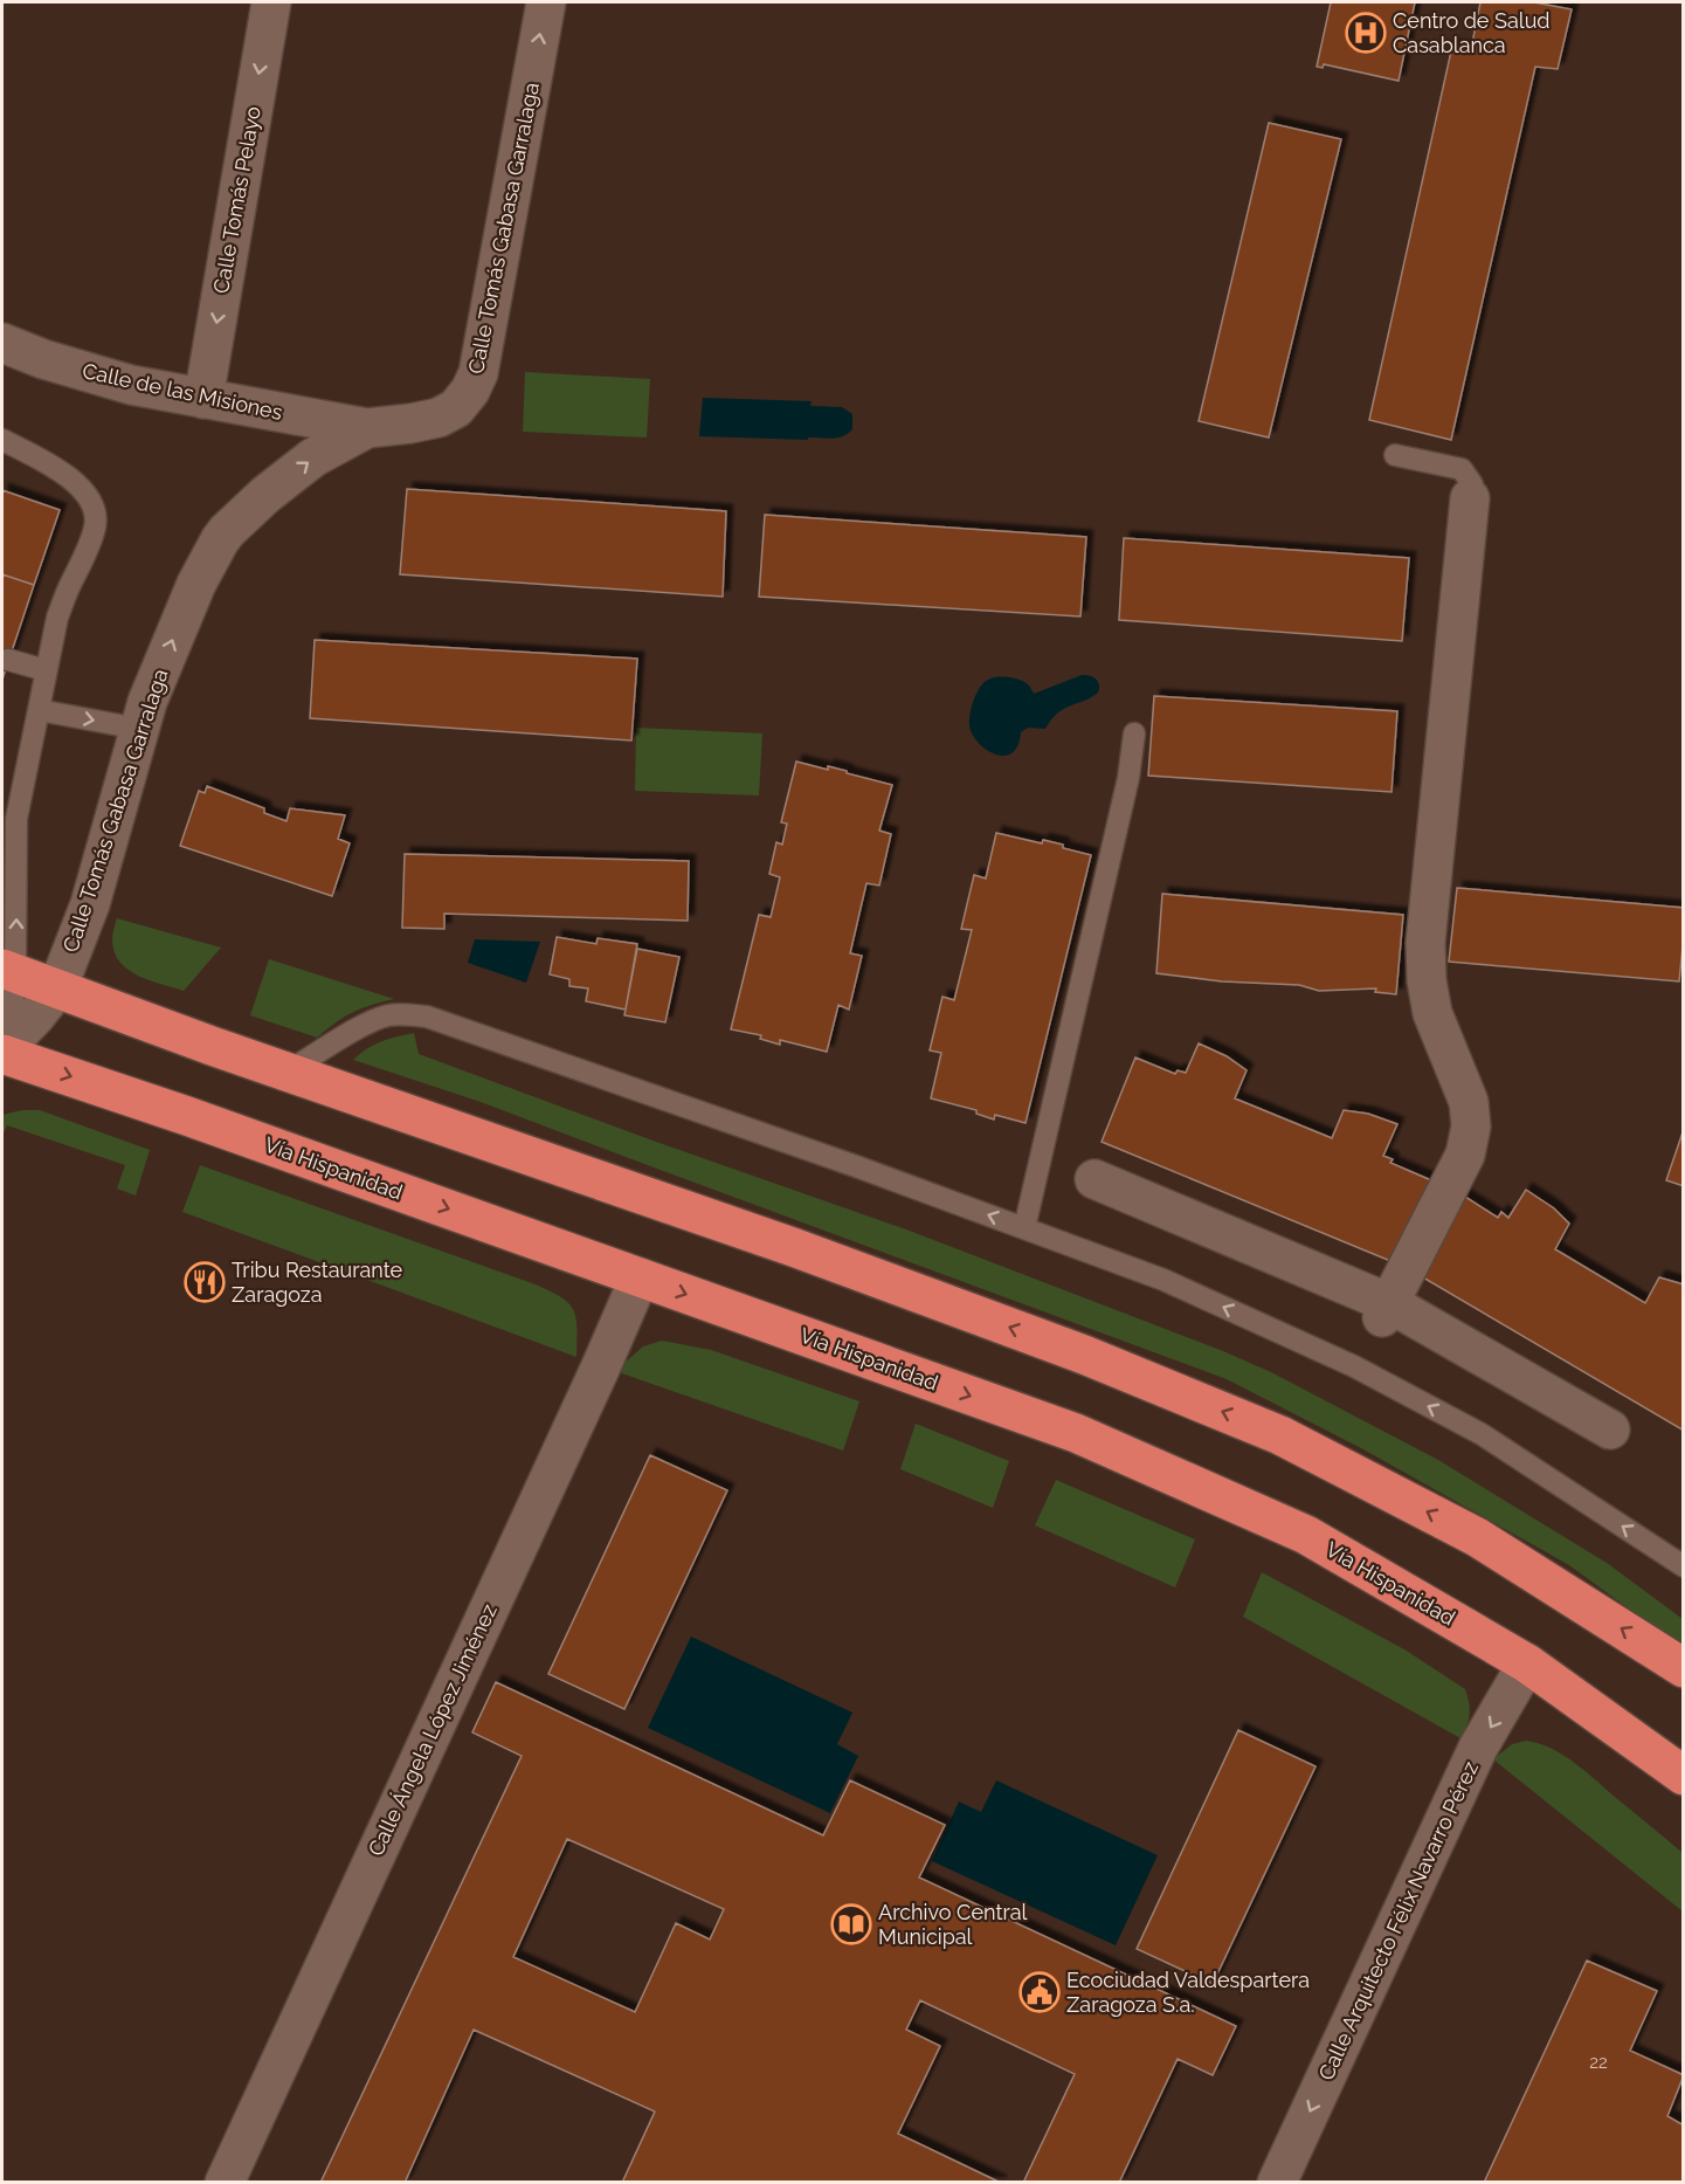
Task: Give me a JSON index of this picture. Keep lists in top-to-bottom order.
{
  "streets": {
    "highway": ["Vía Hispanidad"],
    "street": [
      "Calle Tomás Pelayo",
      "Calle Tomás Gabasa Garralaga",
      "Calle de las Misiones",
      "Calle Ángela López Jiménez",
      "Calle Arquitecto Félix Navarro Pérez"
    ]
  },
  "crossings": [
    ["Calle Tomás Pelayo", "Calle de las Misiones"],
    ["Calle Tomás Gabasa Garralaga", "Calle de las Misiones"],
    ["Calle Tomás Gabasa Garralaga", "Vía Hispanidad"],
    ["Vía Hispanidad", "Calle Ángela López Jiménez"],
    ["Vía Hispanidad", "Calle Arquitecto Félix Navarro Pérez"]
  ],
  "one_way": ["Calle Tomás Pelayo", "Calle Tomás Gabasa Garralaga", "Calle Arquitecto Félix Navarro Pérez"],
  "places": {
    "hospital": ["Centro de Salud Casablanca"],
    "restaurant": ["Tribu Restaurante Zaragoza"],
    "library": ["Archivo Central Municipal"],
    "public building": ["Ecociudad Valdespartera Zaragoza S.a."]
  },
  "house_numbers": ["22"]
}
